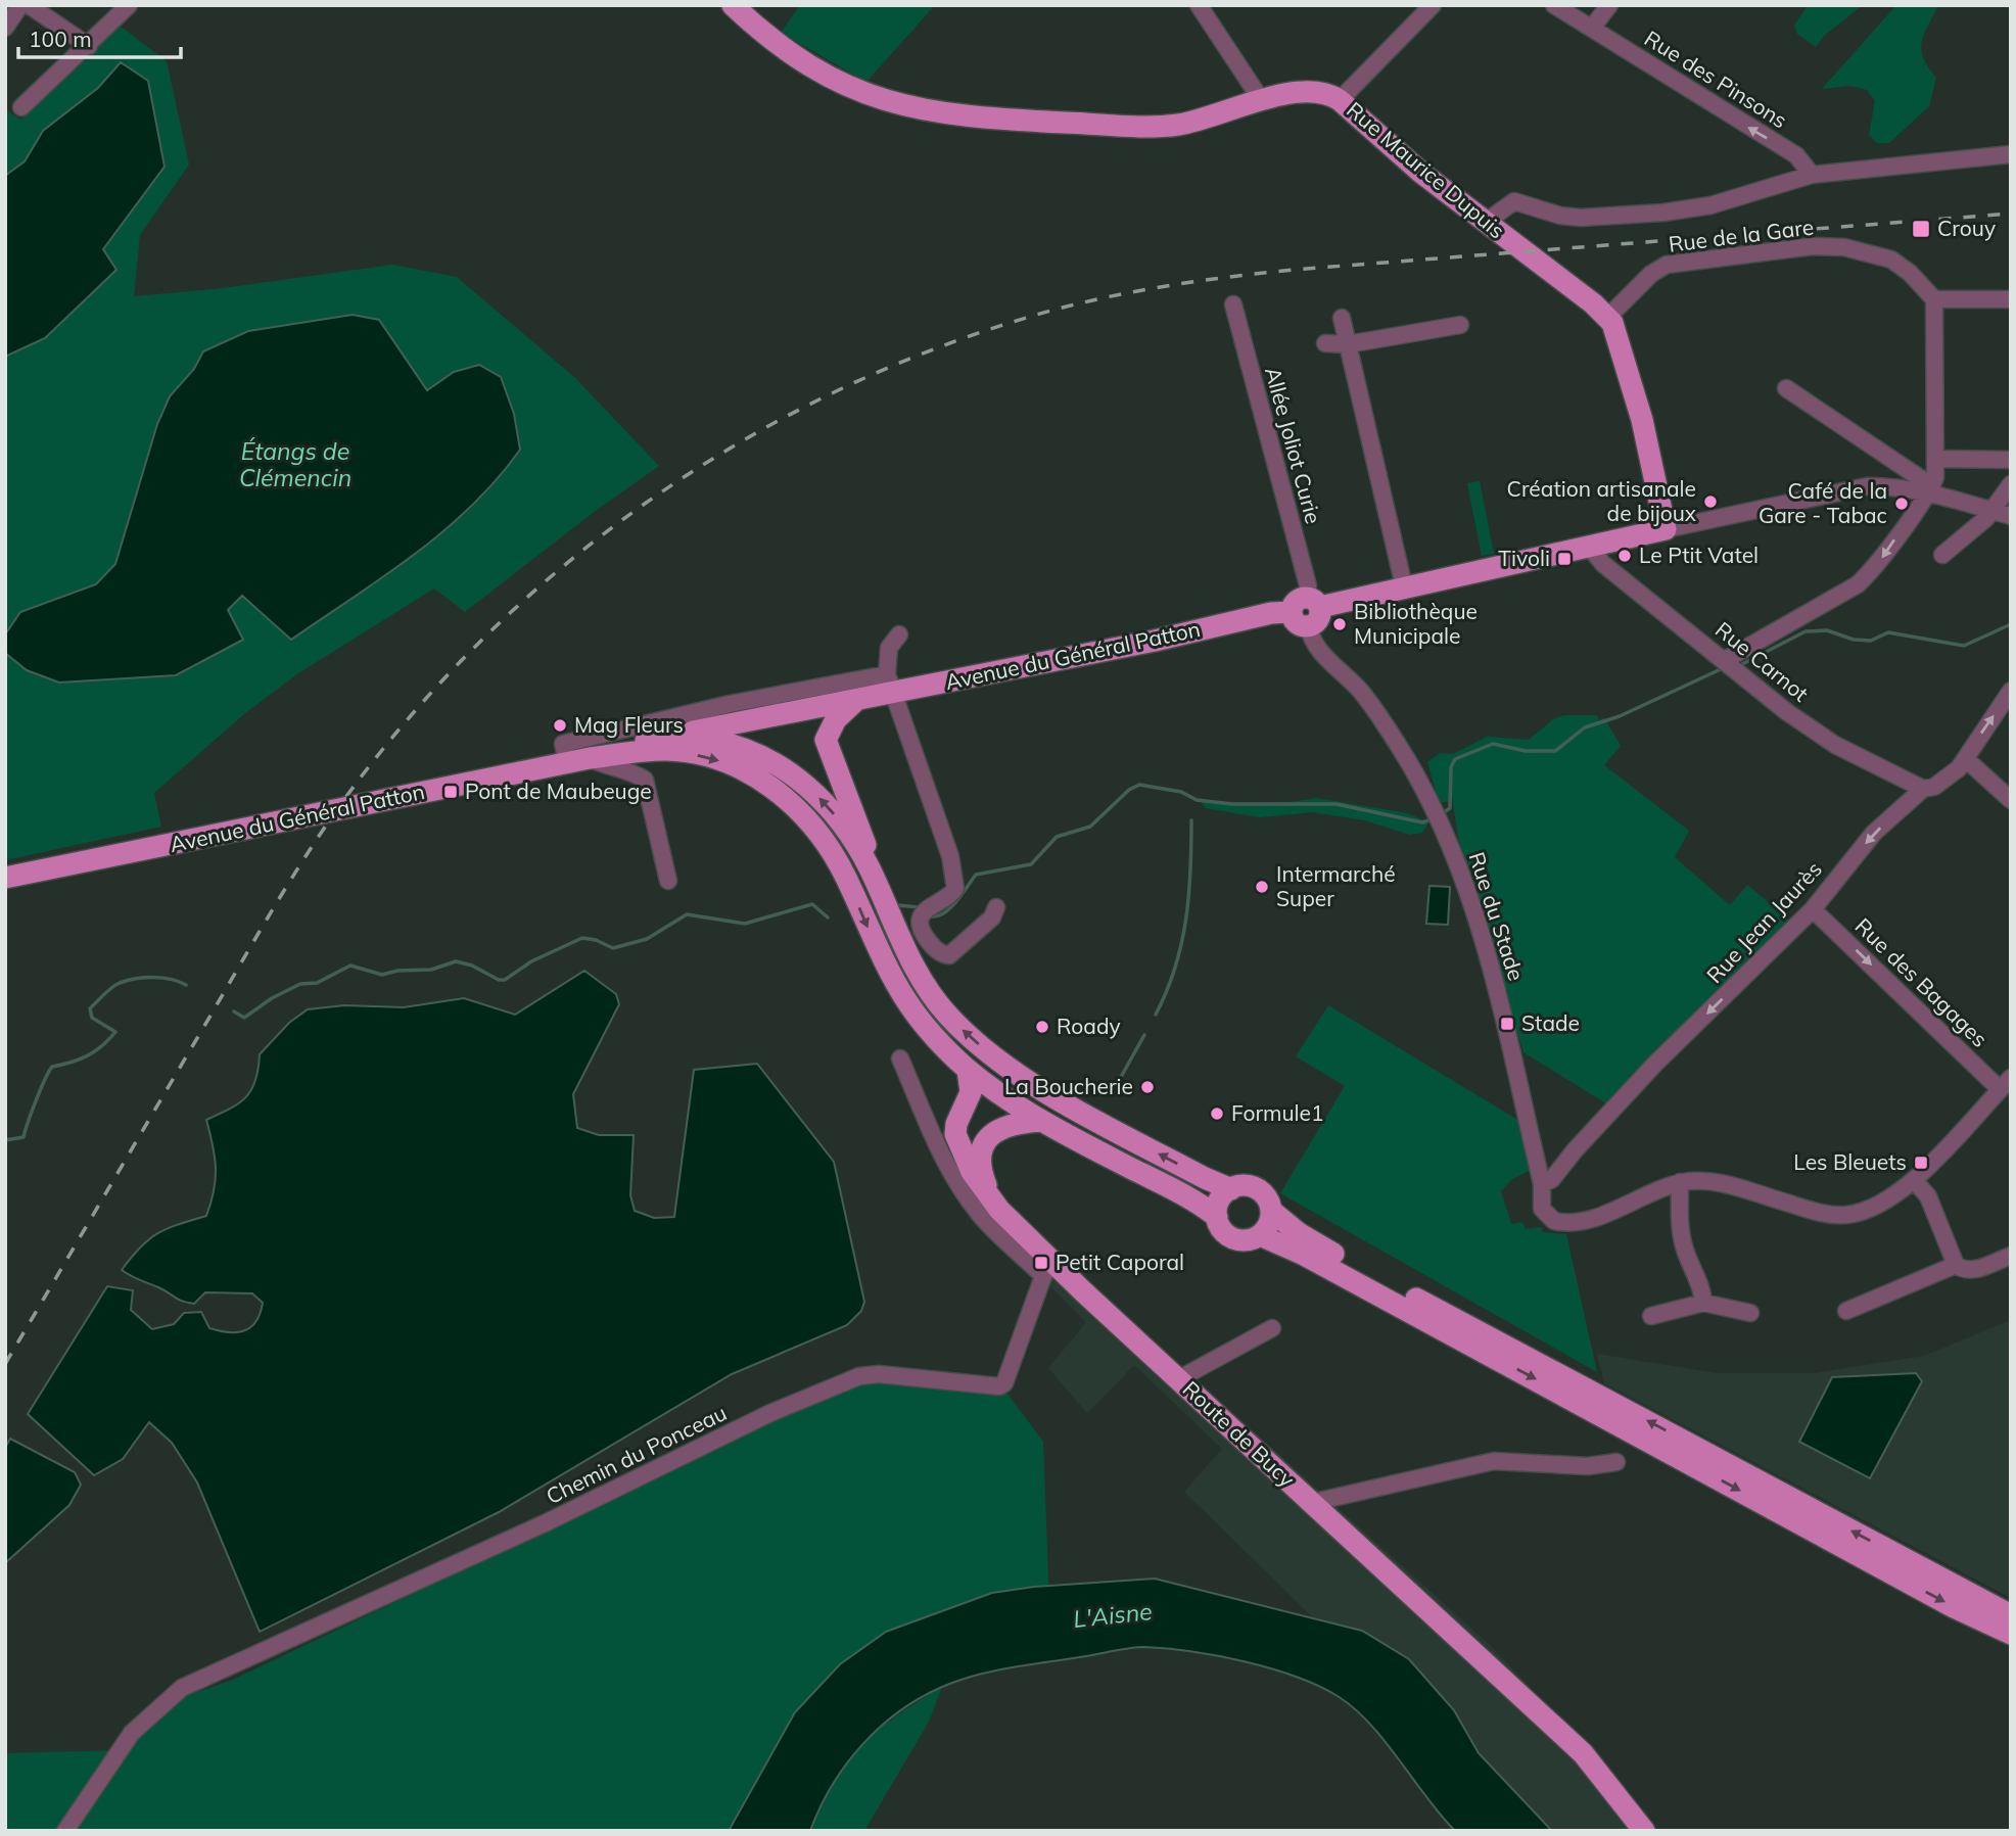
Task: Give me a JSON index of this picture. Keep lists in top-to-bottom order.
{
  "streets": {
    "main road": ["Rue Maurice Dupuis", "Avenue du Général Patton", "Route de Bucy"],
    "street": [
      "Rue des Pinsons",
      "Rue de la Gare",
      "Allée Joliot Curie",
      "Rue Carnot",
      "Rue du Stade",
      "Rue Jean Jaurès",
      "Rue des Bagages",
      "Chemin du Ponceau"
    ]
  },
  "crossings": [
    ["Rue Maurice Dupuis", "Rue de la Gare"],
    ["Allée Joliot Curie", "Avenue du Général Patton"],
    ["Allée Joliot Curie", "Rue du Stade"],
    ["Avenue du Général Patton", "Rue du Stade"],
    ["Rue Carnot", "Rue Jean Jaurès"],
    ["Rue du Stade", "Rue Jean Jaurès"],
    ["Rue Jean Jaurès", "Rue des Bagages"],
    ["Route de Bucy", "Chemin du Ponceau"]
  ],
  "one_way": ["Rue des Pinsons", "Rue des Bagages"],
  "water": ["Étangs de Clémencin", "L'Aisne"],
  "places": {
    "transit": [
      "Crouy",
      "Tivoli",
      "Pont de Maubeuge",
      "Stade",
      "Les Bleuets",
      "Petit Caporal"
    ],
    "other": [
      "Création artisanale de bijoux",
      "Café de la Gare - Tabac",
      "Le Ptit Vatel",
      "Bibliothèque Municipale",
      "Mag Fleurs",
      "Intermarché Super",
      "Roady",
      "La Boucherie",
      "Formule1"
    ]
  },
  "scale_bar": "100 m"
}
